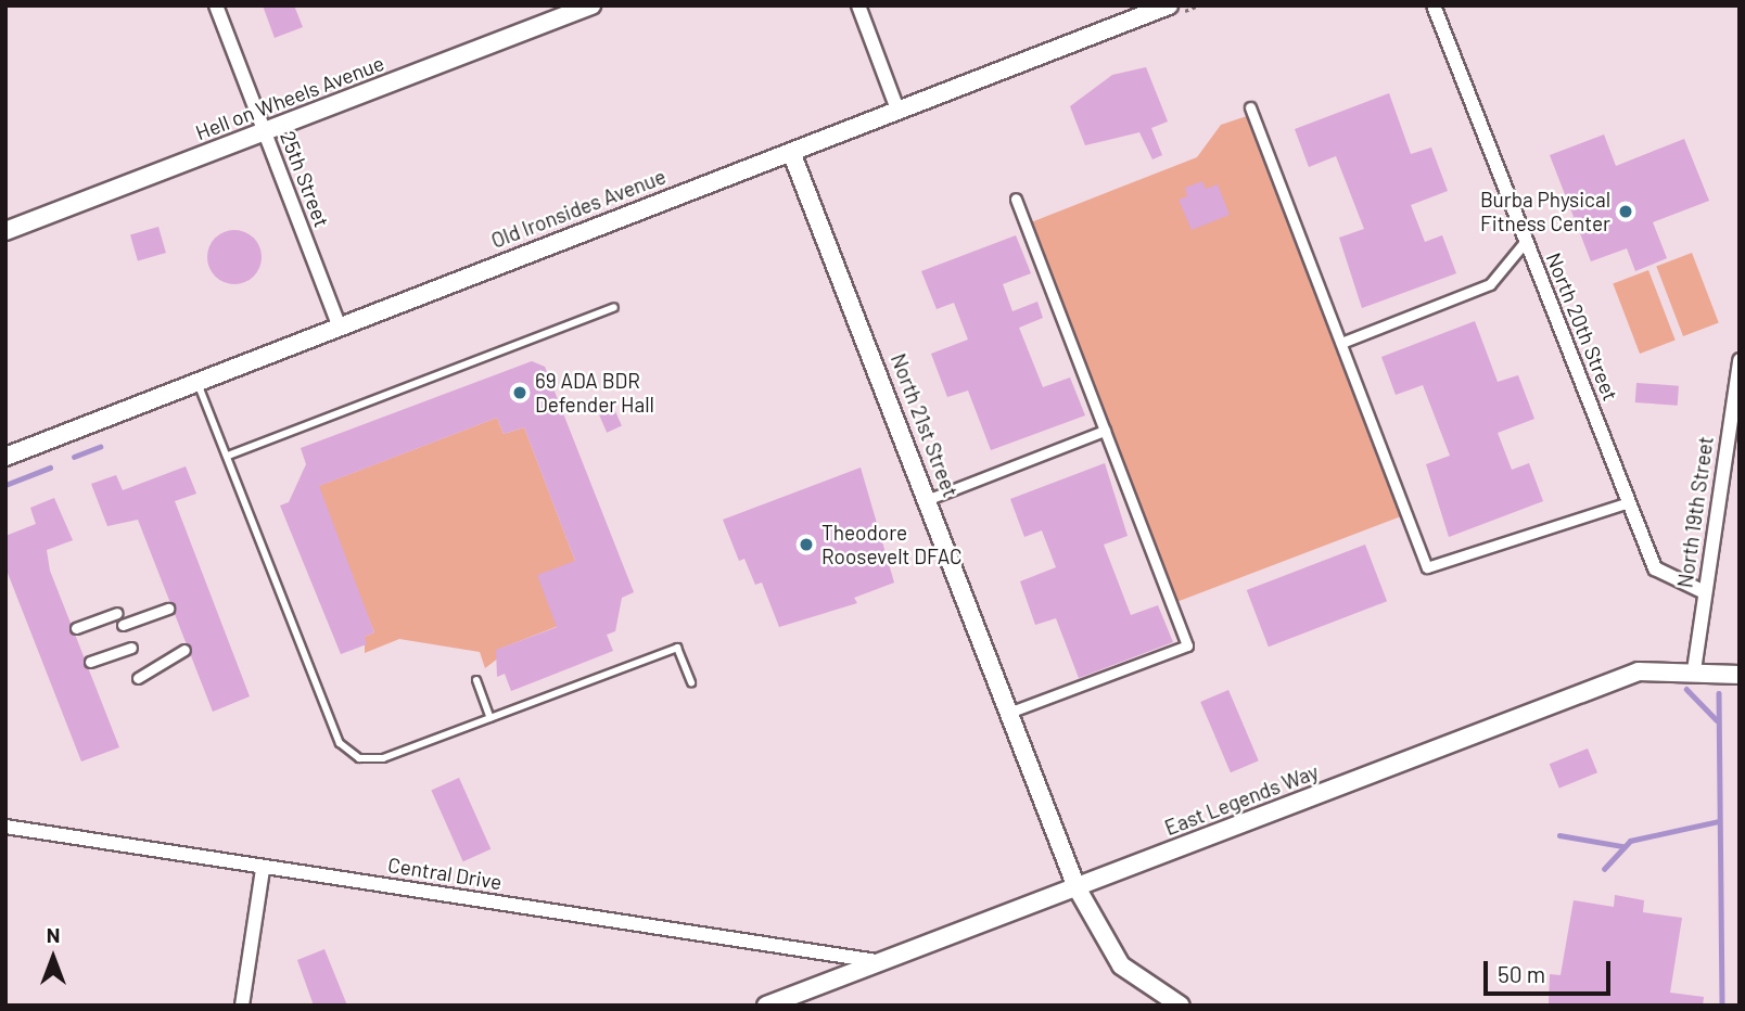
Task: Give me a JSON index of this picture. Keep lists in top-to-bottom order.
{
  "streets": {
    "street": [
      "Hell on Wheels Avenue",
      "25th Street",
      "Old Ironsides Avenue",
      "North 20th Street",
      "North 21st Street",
      "North 19th Street",
      "East Legends Way",
      "Central Drive"
    ]
  },
  "crossings": [
    ["Hell on Wheels Avenue", "25th Street"],
    ["25th Street", "Old Ironsides Avenue"],
    ["Old Ironsides Avenue", "North 21st Street"],
    ["North 20th Street", "North 19th Street"],
    ["North 21st Street", "East Legends Way"],
    ["North 19th Street", "East Legends Way"],
    ["East Legends Way", "Central Drive"]
  ],
  "places": ["Burba Physical Fitness Center", "69 ADA BDR Defender Hall", "Theodore Roosevelt DFAC"],
  "scale_bar": "50 m",
  "north": "top"
}
